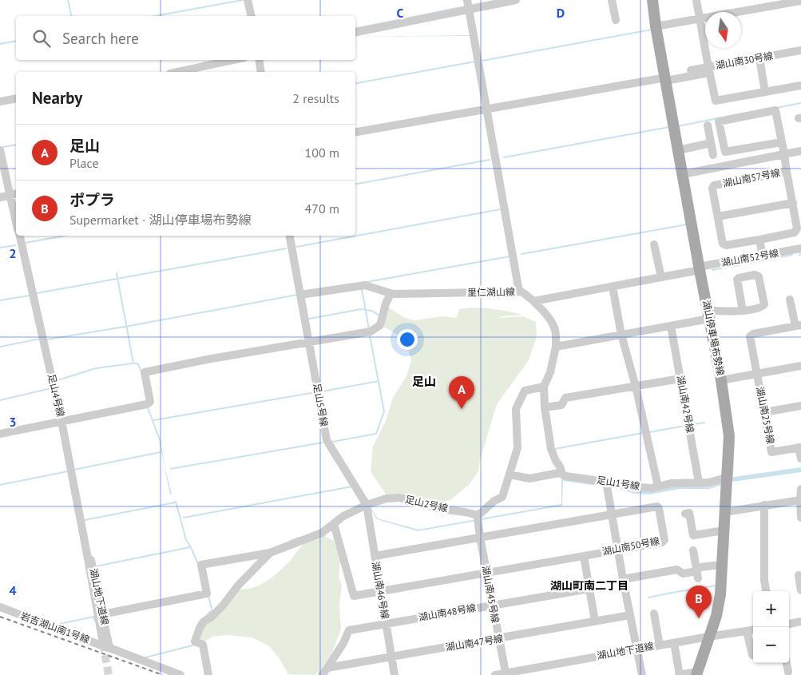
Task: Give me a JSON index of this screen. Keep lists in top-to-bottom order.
{
  "streets": {
    "main road": ["湖山停車場布勢線"],
    "street": [
      "湖山南30号線",
      "湖山南57号線",
      "湖山南52号線",
      "里仁湖山線",
      "足山4号線",
      "湖山南42号線",
      "足山5号線",
      "湖山南25号線",
      "足山1号線",
      "足山2号線",
      "湖山南50号線",
      "湖山南46号線",
      "湖山南45号線",
      "湖山地下道線",
      "湖山南48号線",
      "岩吉湖山南1号線",
      "湖山南47号線"
    ]
  },
  "crossings": [
    ["湖山南52号線", "里仁湖山線"],
    ["湖山南52号線", "湖山停車場布勢線"],
    ["里仁湖山線", "足山5号線"],
    ["湖山停車場布勢線", "足山1号線"],
    ["湖山停車場布勢線", "湖山地下道線"],
    ["足山4号線", "湖山地下道線"],
    ["湖山南42号線", "足山1号線"],
    ["足山5号線", "足山2号線"],
    ["足山5号線", "湖山南46号線"],
    ["足山2号線", "湖山南50号線"],
    ["足山2号線", "湖山南46号線"],
    ["足山2号線", "湖山南45号線"],
    ["湖山南50号線", "湖山南46号線"],
    ["湖山南50号線", "湖山南45号線"],
    ["湖山南46号線", "湖山南48号線"],
    ["湖山南46号線", "湖山南47号線"],
    ["湖山南45号線", "湖山地下道線"],
    ["湖山南45号線", "湖山南48号線"],
    ["湖山南45号線", "湖山南47号線"],
    ["湖山地下道線", "岩吉湖山南1号線"],
    ["湖山南48号線", "湖山南47号線"]
  ],
  "districts": ["足山", "湖山町南二丁目"],
  "north": "bottom",
  "page": {
    "search": "Search here",
    "heading": ["Nearby", "2 results"],
    "list": [
      {
        "mark": "A",
        "name": "足山",
        "note": "Place",
        "value": "100 m"
      },
      {
        "mark": "B",
        "name": "ポプラ",
        "note": "Supermarket · 湖山停車場布勢線",
        "value": "470 m"
      }
    ],
    "pins": ["A", "B"],
    "map_buttons": ["+", "−"]
  },
  "grid": {
    "columns": ["C", "D"],
    "rows": ["2", "3", "4"]
  }
}
